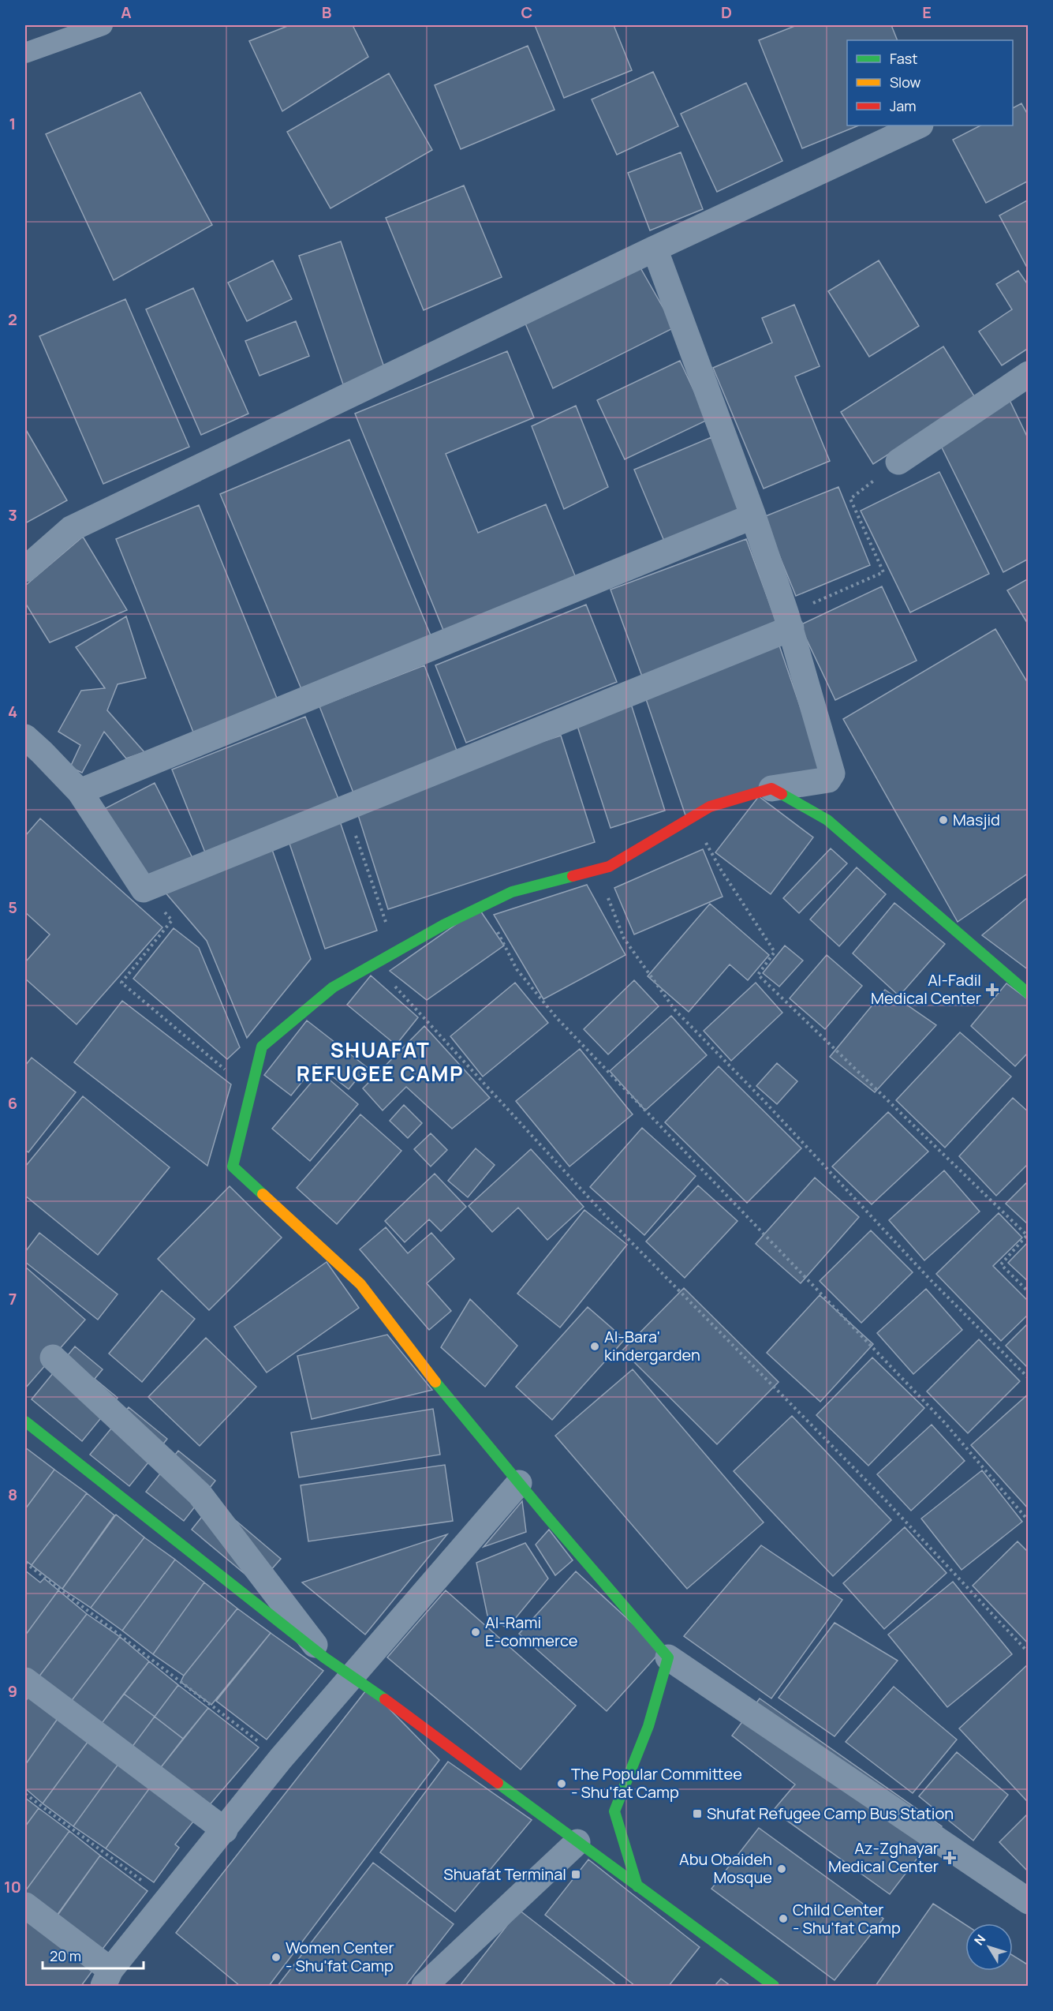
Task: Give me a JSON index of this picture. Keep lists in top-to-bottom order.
{
  "districts": ["SHUAFAT REFUGEE CAMP"],
  "places": {
    "other": [
      "Masjid",
      "Al-Bara' kindergarden",
      "Al-Rami E-commerce",
      "The Popular Committee - Shu'fat Camp",
      "Abu Obaideh Mosque",
      "Child Center - Shu'fat Camp",
      "Women Center - Shu'fat Camp"
    ],
    "health": ["Al-Fadil Medical Center", "Az-Zghayar Medical Center"],
    "transit": ["Shufat Refugee Camp Bus Station", "Shuafat Terminal"]
  },
  "legend": ["Fast", "Slow", "Jam"],
  "scale_bar": "20 m",
  "north": "top left",
  "grid": {
    "columns": [
      "A",
      "B",
      "C",
      "D",
      "E"
    ],
    "rows": [
      "1",
      "2",
      "3",
      "4",
      "5",
      "6",
      "7",
      "8",
      "9",
      "10"
    ]
  }
}
